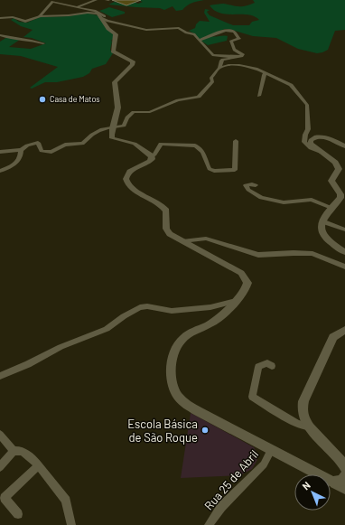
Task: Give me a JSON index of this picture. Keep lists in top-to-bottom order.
{
  "streets": {
    "street": ["Rua 25 de Abril"]
  },
  "places": ["Casa de Matos", "Escola Básica de São Roque"],
  "north": "top left"
}
